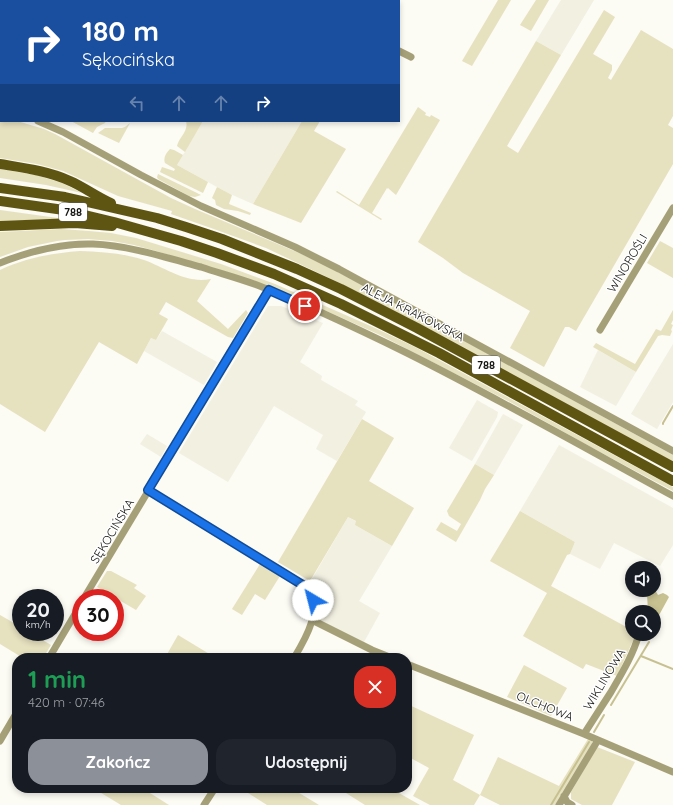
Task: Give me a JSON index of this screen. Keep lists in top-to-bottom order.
{
  "streets": {
    "main road": ["788", "ALEJA KRAKOWSKA"],
    "street": [
      "WINOROŚLI",
      "SĘKOCIŃSKA",
      "WIKLINOWA",
      "OLCHOWA"
    ]
  },
  "crossings": [
    ["788", "ALEJA KRAKOWSKA"],
    ["WIKLINOWA", "OLCHOWA"]
  ],
  "page": {
    "turn": ["180 m", "Sękocińska"],
    "speed": "20 km/h",
    "limit": "30",
    "heading": ["1 min", "420 m · 07:46"],
    "buttons": ["Zakończ", "Udostępnij"]
  }
}
